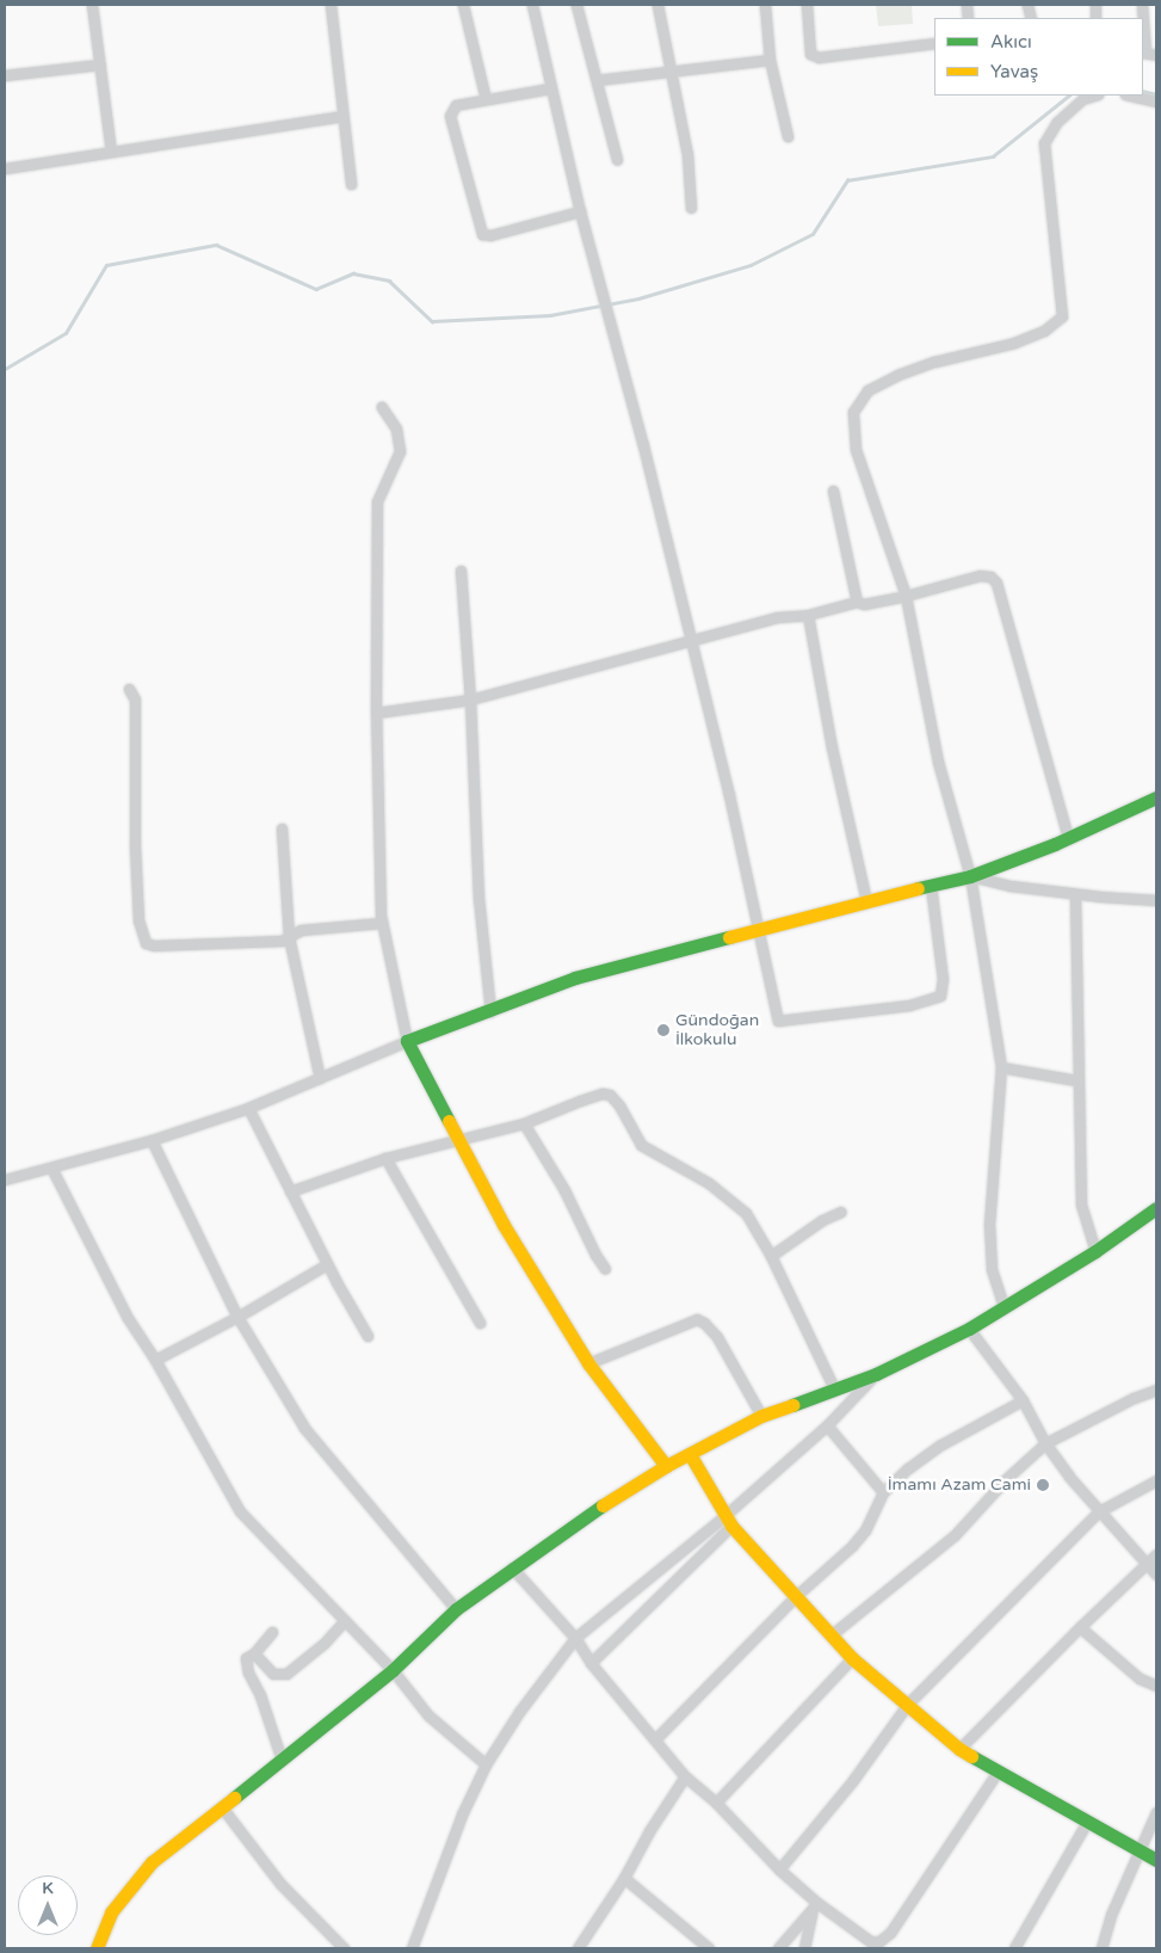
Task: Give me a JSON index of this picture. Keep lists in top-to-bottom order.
{
  "places": ["Gündoğan İlkokulu", "İmamı Azam Cami"],
  "legend": ["Akıcı", "Yavaş"],
  "north": "top"
}
